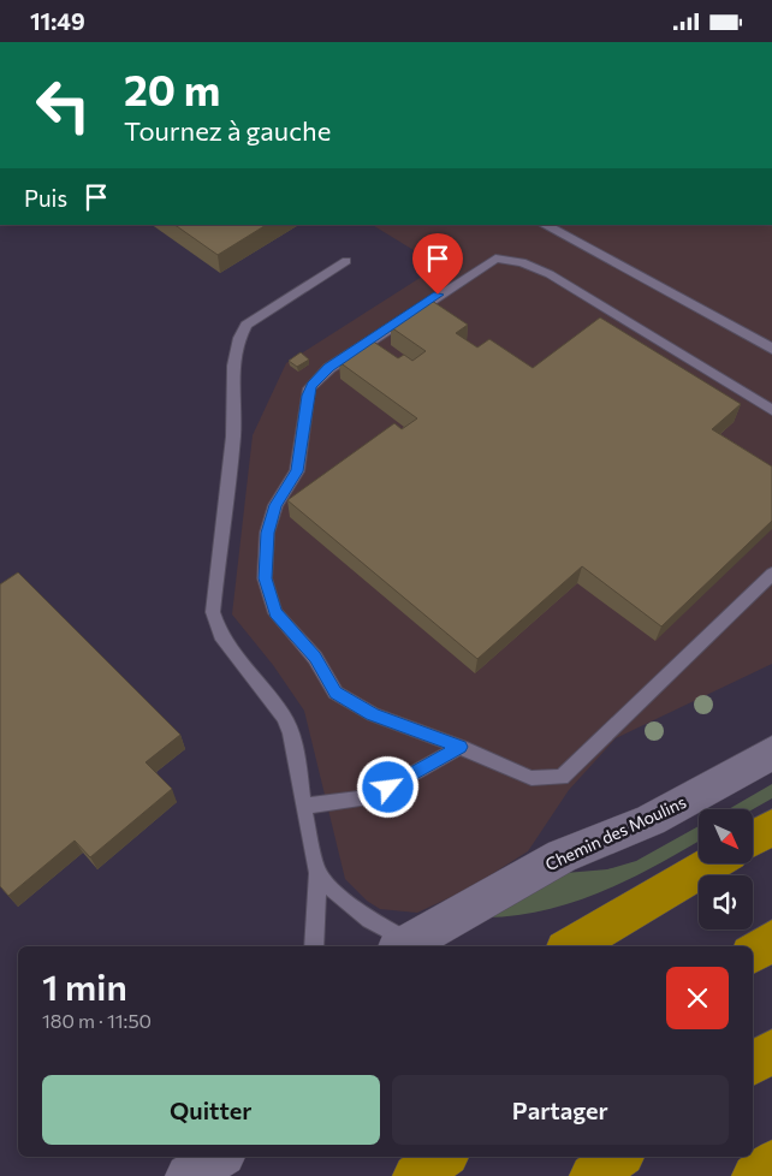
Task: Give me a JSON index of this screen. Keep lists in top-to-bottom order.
{
  "streets": {
    "street": ["Chemin des Moulins"]
  },
  "north": "bottom right",
  "page": {
    "status": "11:49",
    "turn": ["20 m", "Tournez à gauche"],
    "then": "Puis",
    "heading": ["1 min", "180 m · 11:50"],
    "buttons": ["Quitter", "Partager"]
  }
}
